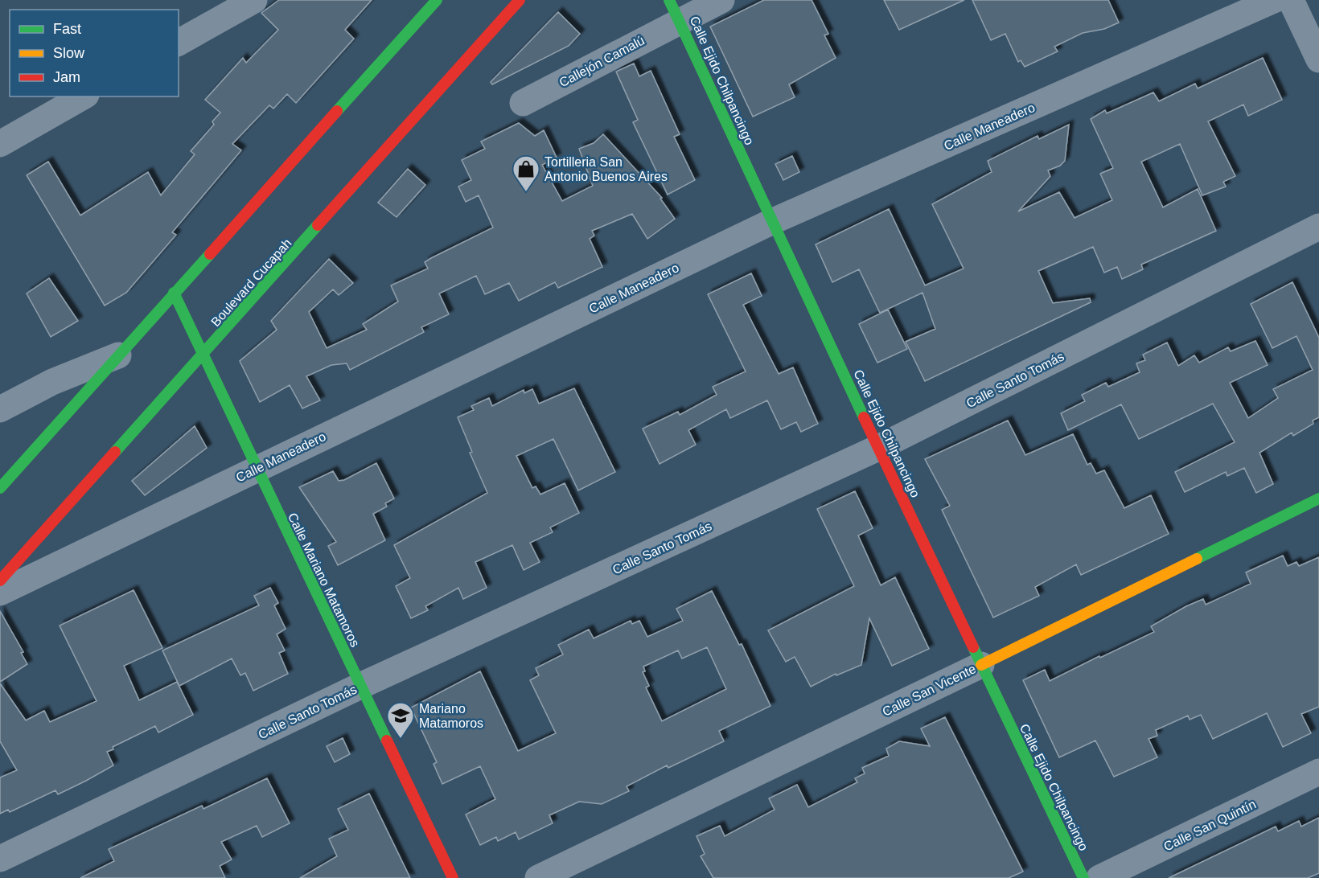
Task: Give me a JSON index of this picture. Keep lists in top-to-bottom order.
{
  "streets": {
    "street": [
      "Callejón Camalú",
      "Calle Ejido Chilpancingo",
      "Calle Maneadero",
      "Boulevard Cucapah",
      "Calle Santo Tomás",
      "Calle Mariano Matamoros",
      "Calle San Vicente",
      "Calle San Quintín"
    ]
  },
  "crossings": [
    ["Callejón Camalú", "Calle Ejido Chilpancingo"],
    ["Calle Ejido Chilpancingo", "Calle Maneadero"],
    ["Calle Ejido Chilpancingo", "Calle Santo Tomás"],
    ["Calle Ejido Chilpancingo", "Calle San Vicente"],
    ["Calle Maneadero", "Calle Mariano Matamoros"],
    ["Boulevard Cucapah", "Calle Mariano Matamoros"],
    ["Calle Santo Tomás", "Calle Mariano Matamoros"]
  ],
  "places": {
    "shop": ["Tortilleria San Antonio Buenos Aires"],
    "school or university": ["Mariano Matamoros"]
  },
  "legend": ["Fast", "Slow", "Jam"]
}
